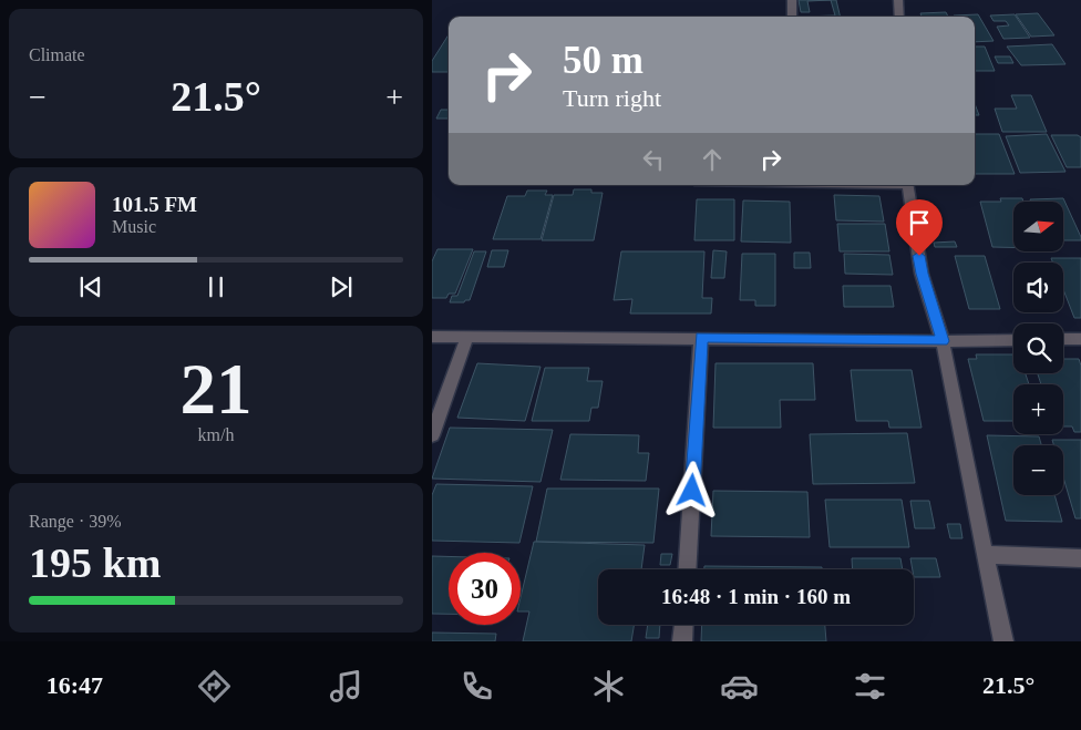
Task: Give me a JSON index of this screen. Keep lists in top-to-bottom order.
{
  "north": "right",
  "page": {
    "tile": [
      "Climate",
      ["21", "km/h"],
      ["Range · 39%", "195 km"]
    ],
    "turn": ["50 m", "Turn right"],
    "heat": ["−", "21.5°", "+"],
    "song": ["101.5 FM", "Music"],
    "map_buttons": ["+", "−"],
    "limit": "30",
    "trip": "16:48 · 1 min · 160 m",
    "tabs": ["16:47", "21.5°"]
  }
}
